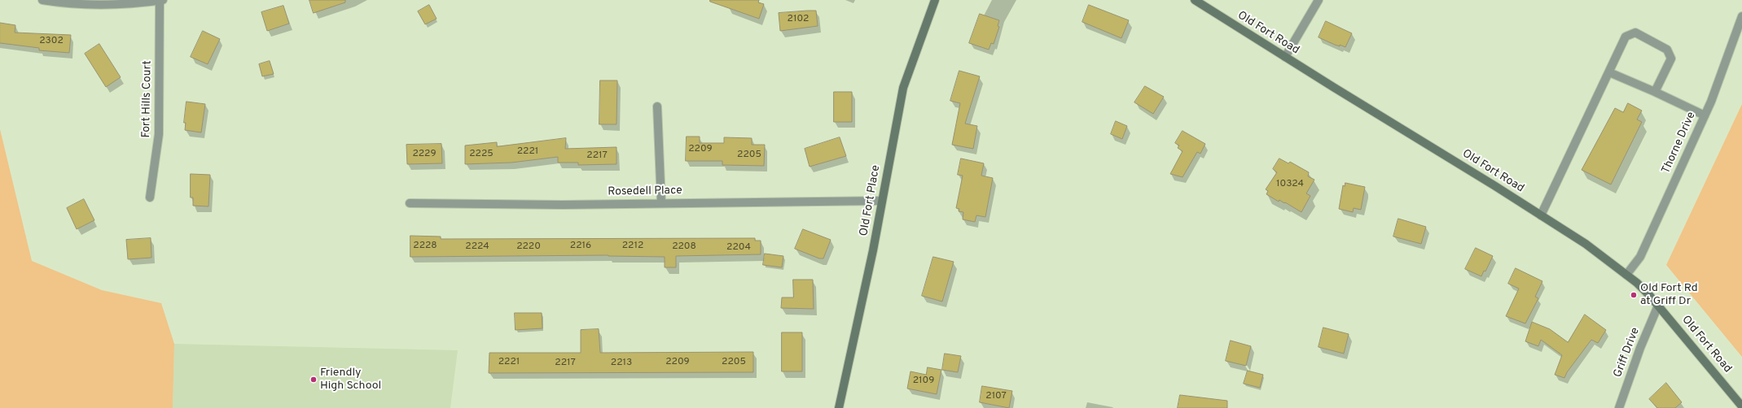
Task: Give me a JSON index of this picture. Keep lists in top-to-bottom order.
{
  "streets": {
    "main road": ["Old Fort Road", "Old Fort Place"],
    "street": [
      "Fort Hills Court",
      "Thorne Drive",
      "Rosedell Place",
      "Griff Drive"
    ]
  },
  "crossings": [
    ["Old Fort Road", "Thorne Drive"],
    ["Old Fort Road", "Griff Drive"],
    ["Rosedell Place", "Old Fort Place"]
  ],
  "places": ["Old Fort Rd at Griff Dr", "Friendly High School"],
  "house_numbers": [
    "2102",
    "2302",
    "2209",
    "2221",
    "2229",
    "2225",
    "2205",
    "2217",
    "10324",
    "2228",
    "2216",
    "2212",
    "2224",
    "2220",
    "2208",
    "2204",
    "2221",
    "2209",
    "2205",
    "2217",
    "2213",
    "2109",
    "2107"
  ]
}
